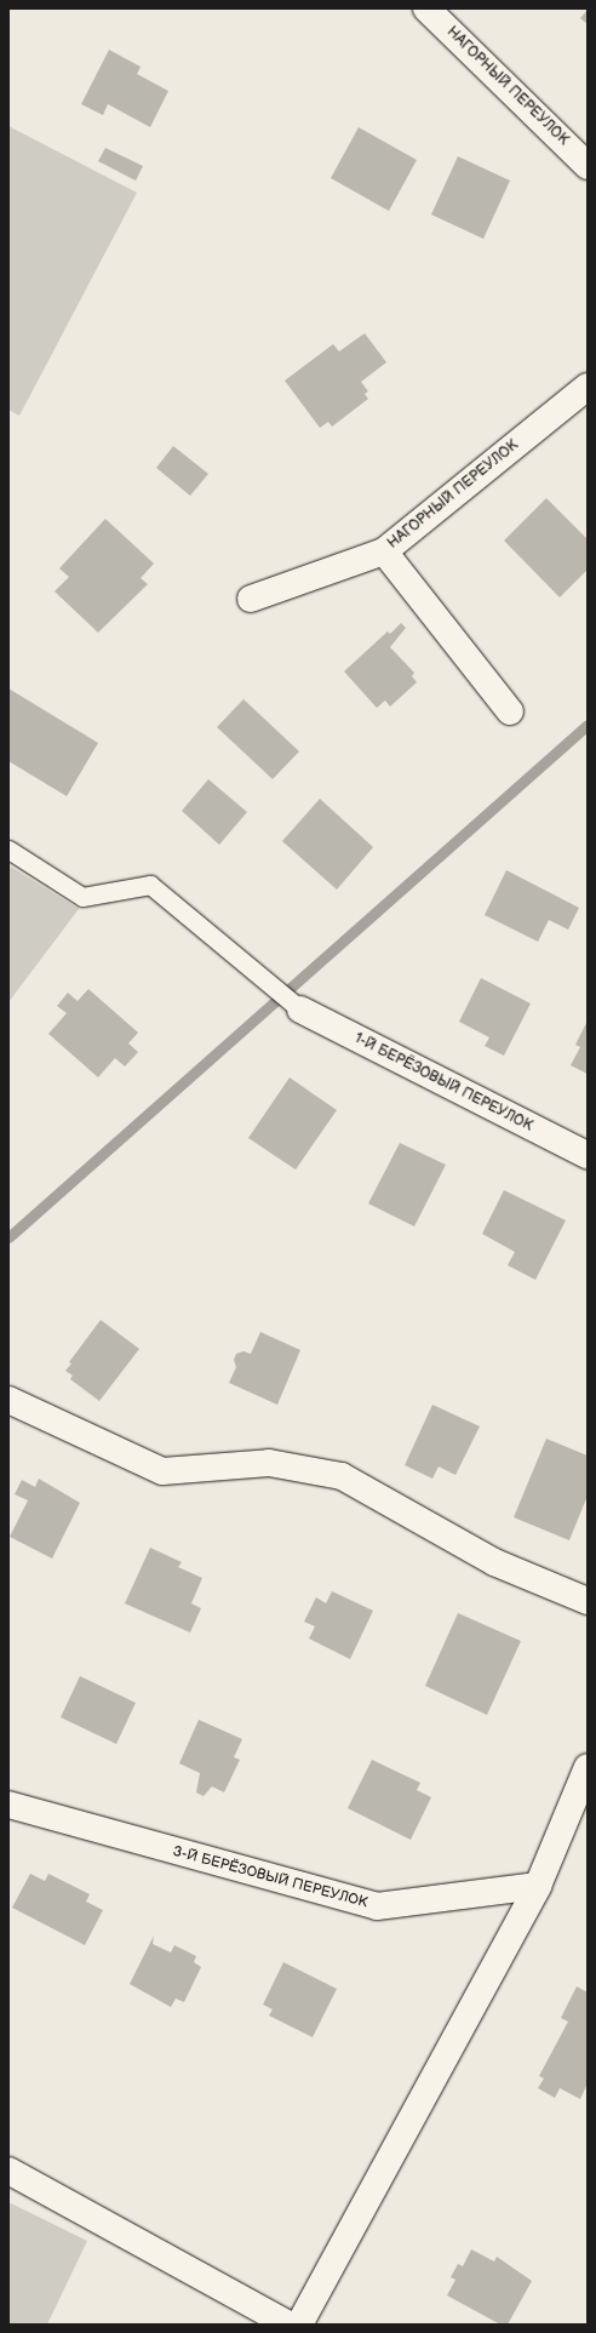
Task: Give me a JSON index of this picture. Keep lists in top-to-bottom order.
{
  "streets": {
    "street": ["НАГОРНЫЙ ПЕРЕУЛОК", "1-Й БЕРЁЗОВЫЙ ПЕРЕУЛОК", "3-Й БЕРЁЗОВЫЙ ПЕРЕУЛОК"]
  }
}
